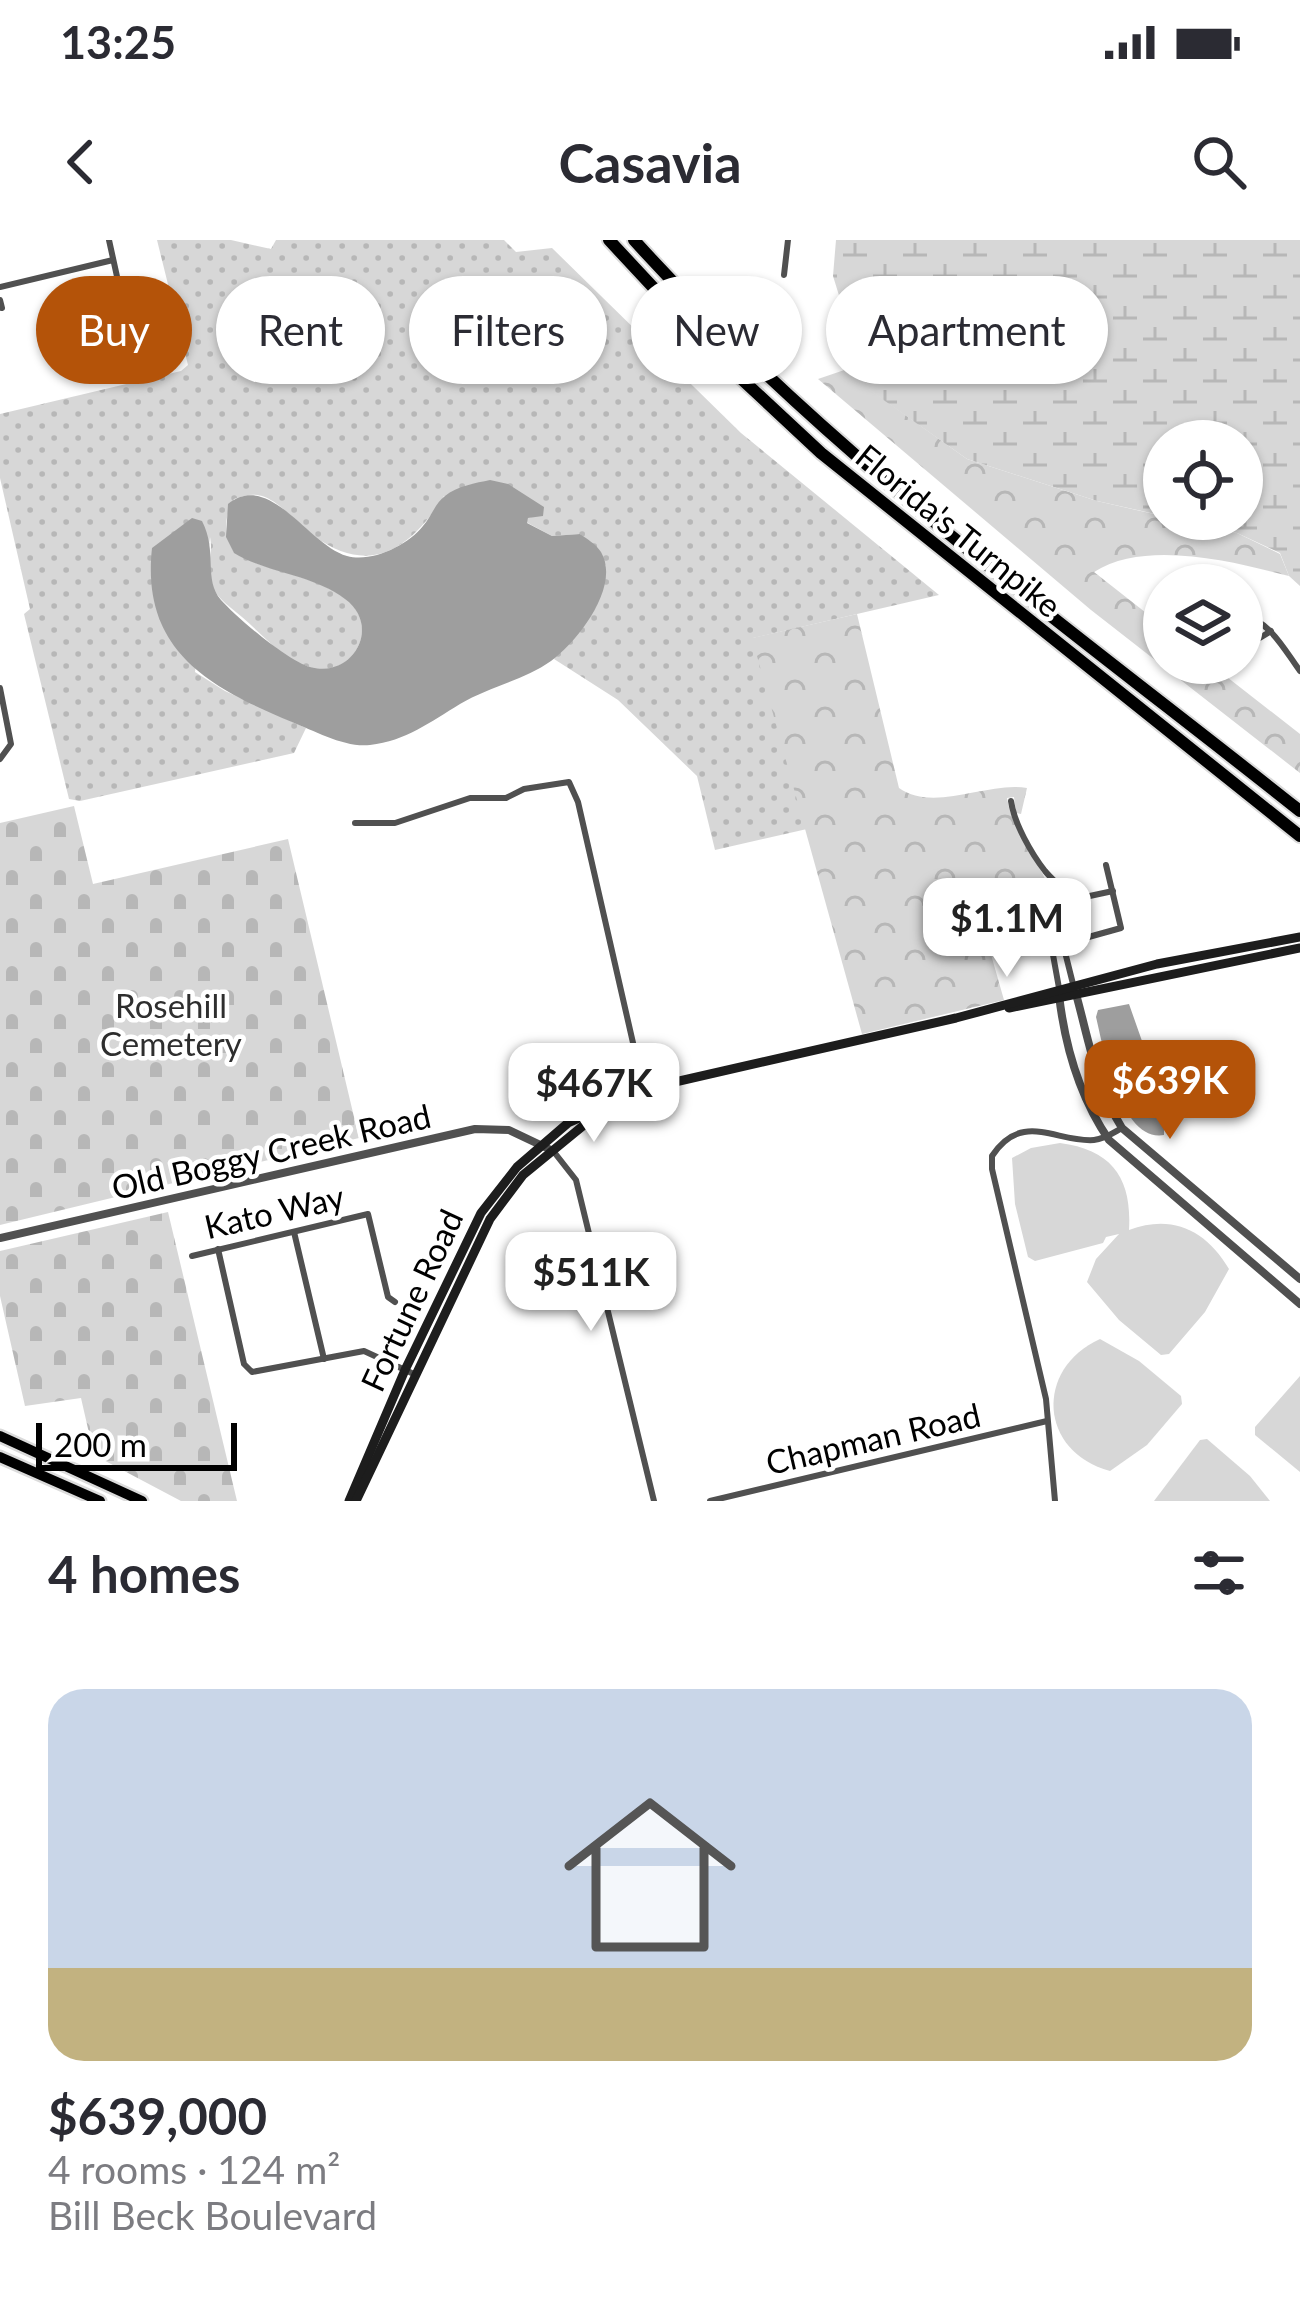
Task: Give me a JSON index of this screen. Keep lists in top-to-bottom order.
{
  "streets": {
    "highway": ["Florida's Turnpike"],
    "main road": ["Fortune Road"],
    "street": ["Old Boggy Creek Road", "Kato Way", "Chapman Road"]
  },
  "crossings": [
    ["Old Boggy Creek Road", "Fortune Road"]
  ],
  "parks": ["Rosehill Cemetery"],
  "scale_bar": "200 m",
  "page": {
    "status": "13:25",
    "header": "Casavia",
    "chip": [
      "Buy",
      "Rent",
      "Filters",
      "New",
      "Apartment"
    ],
    "price": [
      "$1.1M",
      "$639K",
      "$467K",
      "$511K"
    ],
    "scale": "200 m",
    "heading": "4 homes",
    "list": [
      {
        "name": "$639,000",
        "note": "4 rooms · 124 m² · Bill Beck Boulevard"
      }
    ]
  }
}
